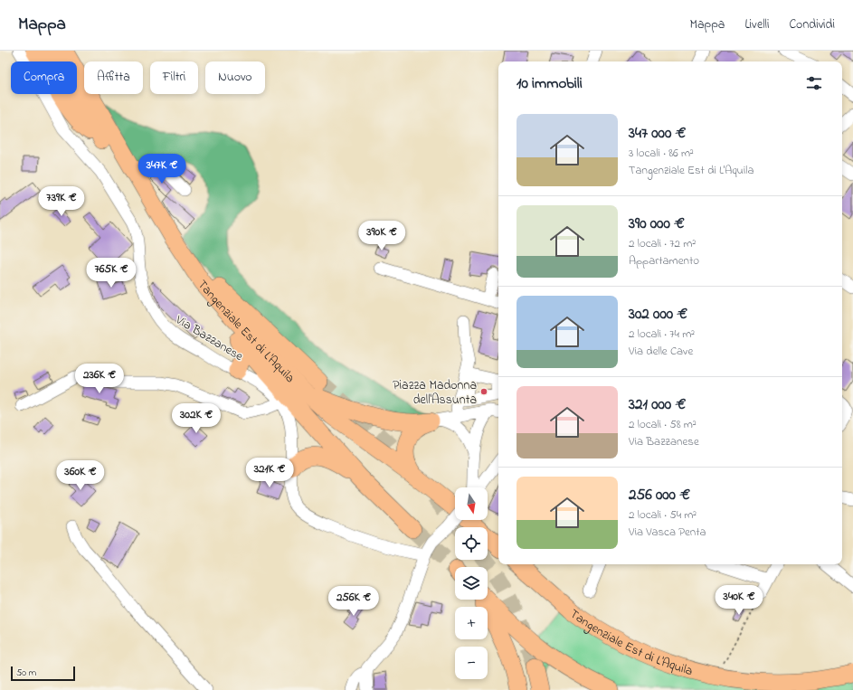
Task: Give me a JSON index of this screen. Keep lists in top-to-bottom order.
{
  "streets": {
    "highway": ["Tangenziale Est di L'Aquila"],
    "street": ["Via Bazzanese"]
  },
  "places": ["Piazza Madonna dell'Assunta"],
  "scale_bar": "50 m",
  "north": "bottom",
  "page": {
    "header": "Mappa",
    "nav": ["Mappa", "Livelli", "Condividi"],
    "chip": [
      "Compra",
      "Affitta",
      "Filtri",
      "Nuovo"
    ],
    "heading": "10 immobili",
    "list": [
      {
        "name": "347 000 €",
        "note": "3 locali · 86 m² · Tangenziale Est di L'Aquila"
      },
      {
        "name": "390 000 €",
        "note": "2 locali · 72 m² · Appartamento"
      },
      {
        "name": "302 000 €",
        "note": "2 locali · 74 m² · Via delle Cave"
      },
      {
        "name": "321 000 €",
        "note": "2 locali · 58 m² · Via Bazzanese"
      },
      {
        "name": "256 000 €",
        "note": "2 locali · 54 m² · Via Vasca Penta"
      }
    ],
    "price": [
      "347K €",
      "739K €",
      "390K €",
      "765K €",
      "236K €",
      "302K €",
      "321K €",
      "360K €",
      "340K €",
      "256K €"
    ],
    "map_buttons": ["+", "−"],
    "scale": "50 m"
  }
}
